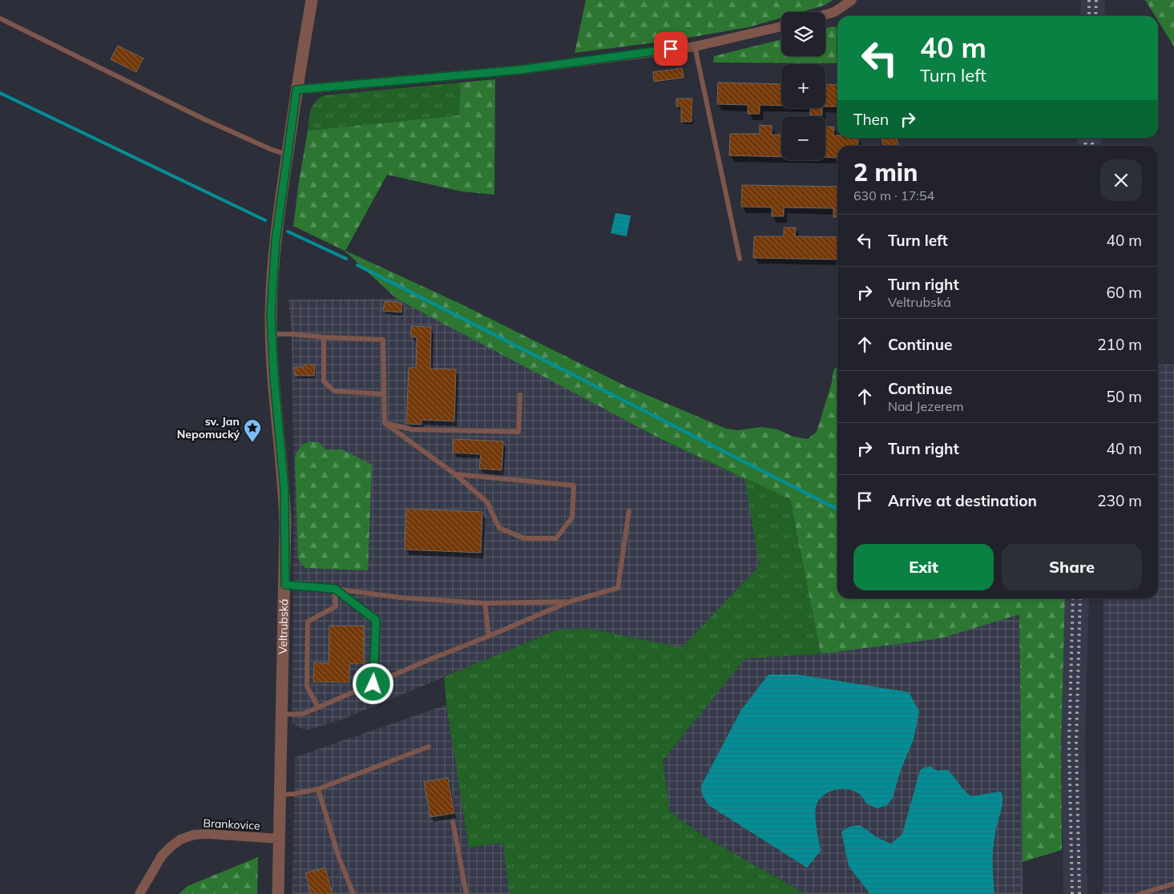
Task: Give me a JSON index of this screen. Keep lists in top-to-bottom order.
{
  "streets": {
    "street": ["Veltrubská", "Brankovice"]
  },
  "crossings": [
    ["Veltrubská", "Brankovice"]
  ],
  "places": {
    "place": ["sv. Jan Nepomucký"]
  },
  "page": {
    "map_buttons": ["+", "−"],
    "turn": ["40 m", "Turn left"],
    "then": "Then",
    "heading": ["2 min", "630 m · 17:54"],
    "list": [
      {
        "name": "Turn left",
        "value": "40 m"
      },
      {
        "name": "Turn right",
        "note": "Veltrubská",
        "value": "60 m"
      },
      {
        "name": "Continue",
        "value": "210 m"
      },
      {
        "name": "Continue",
        "note": "Nad Jezerem",
        "value": "50 m"
      },
      {
        "name": "Turn right",
        "value": "40 m"
      },
      {
        "name": "Arrive at destination",
        "value": "230 m"
      }
    ],
    "buttons": ["Exit", "Share"]
  }
}
